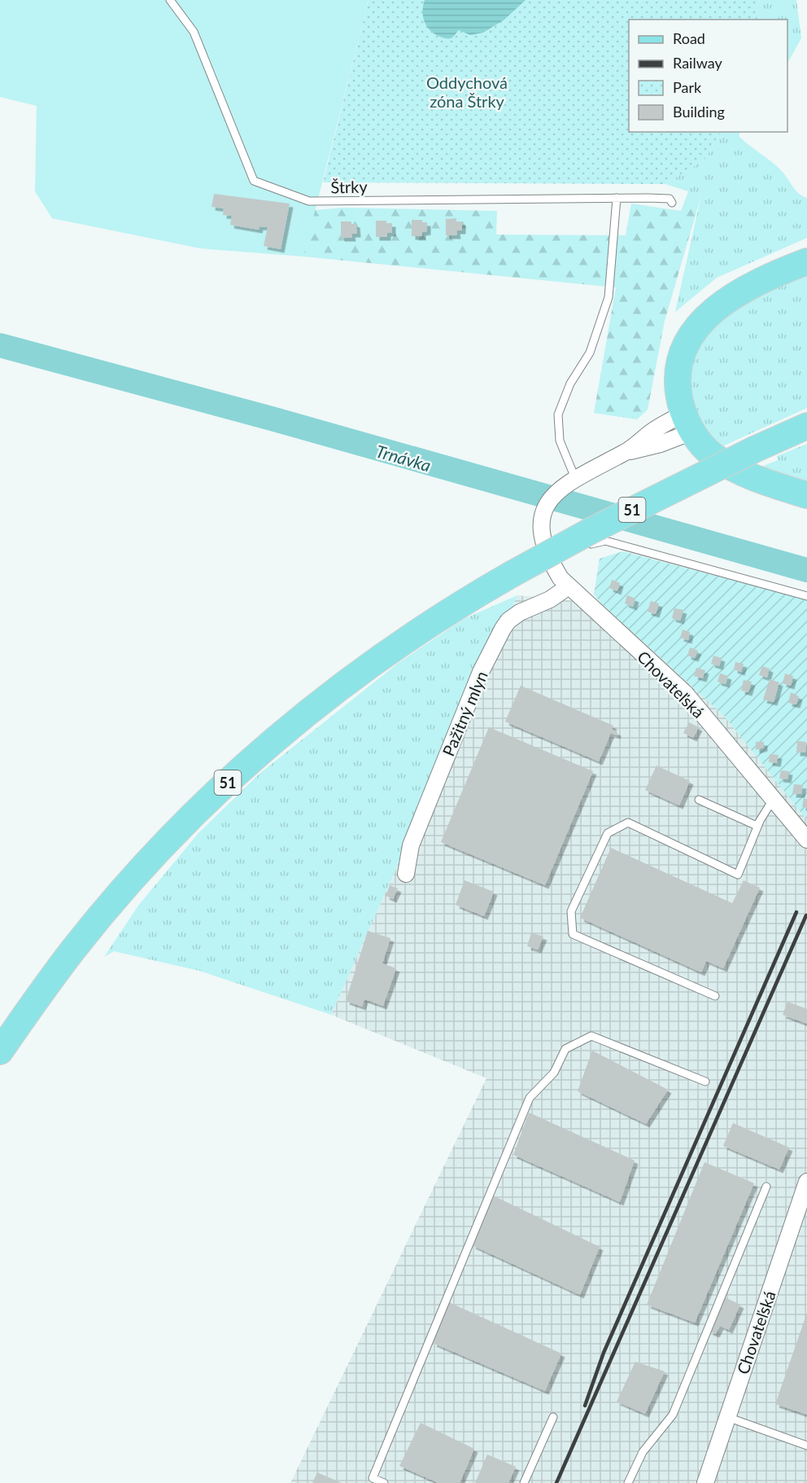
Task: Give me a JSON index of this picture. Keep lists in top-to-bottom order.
{
  "streets": {
    "main road": ["51"],
    "street": ["Chovateľská", "Pažitný mlyn"],
    "lane": ["Štrky"]
  },
  "crossings": [
    ["Chovateľská", "Pažitný mlyn"]
  ],
  "water": ["Trnávka"],
  "parks": ["Oddychová zóna Štrky"],
  "legend": [
    "Road",
    "Railway",
    "Park",
    "Building"
  ]
}
